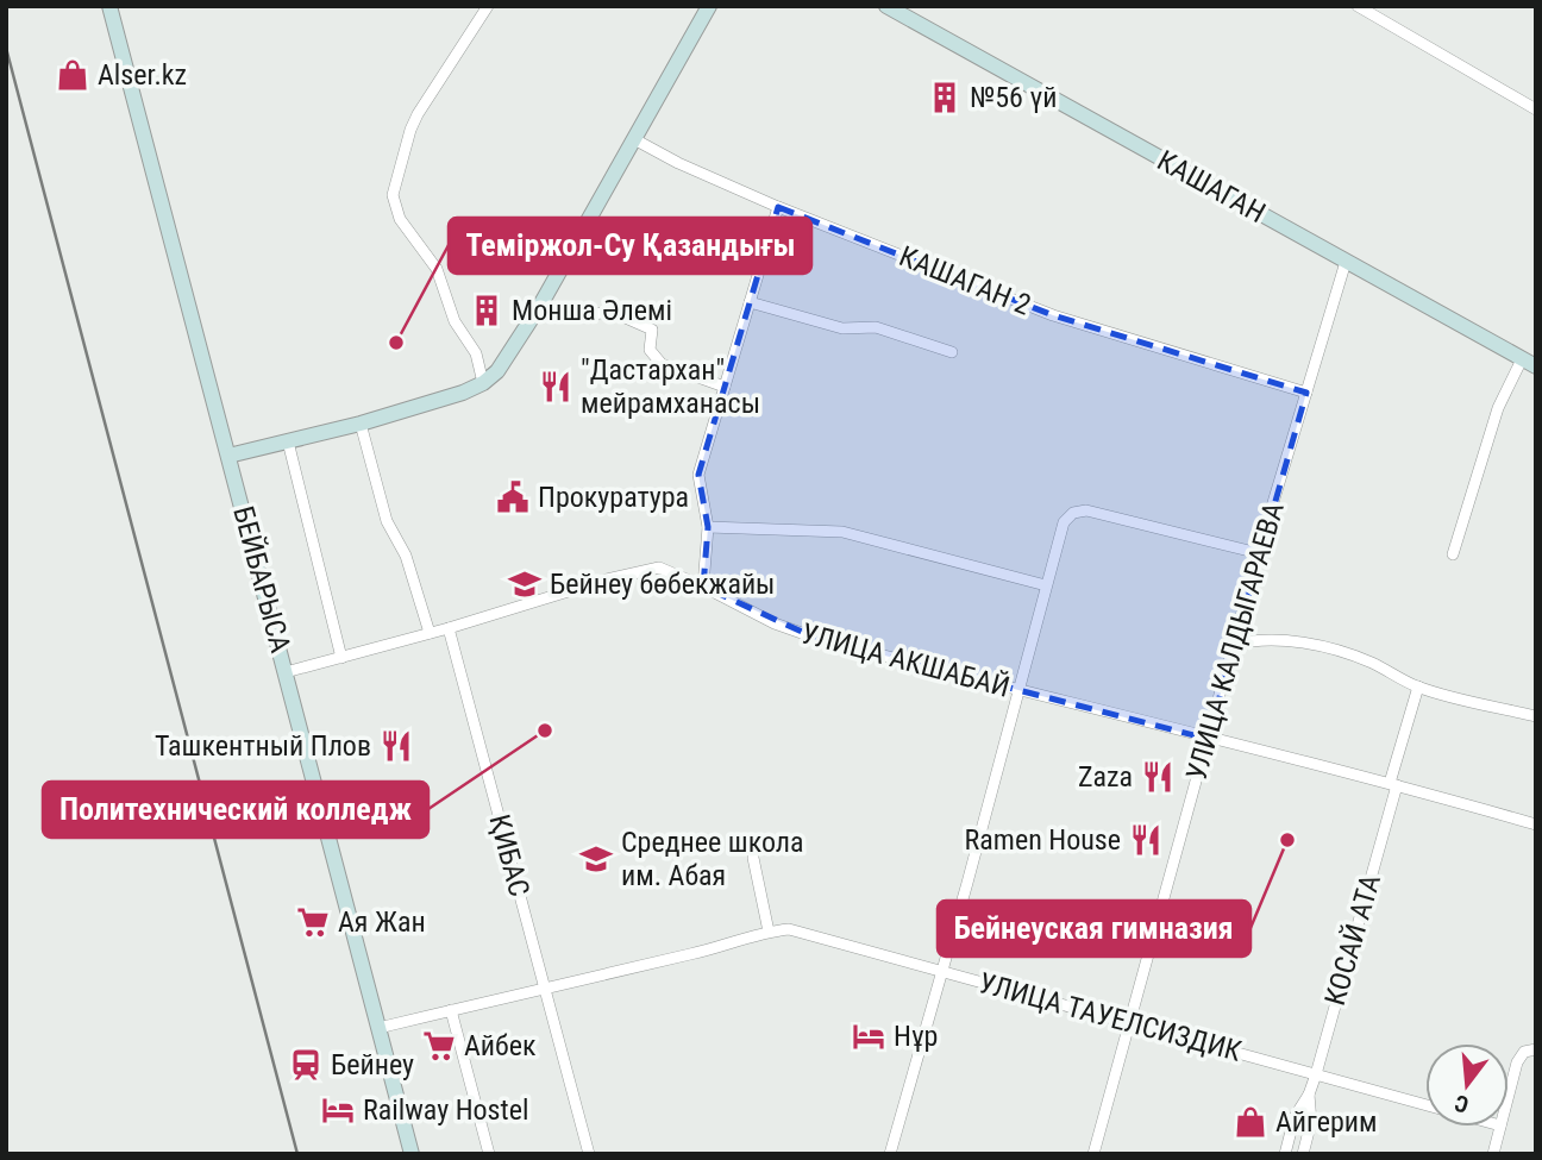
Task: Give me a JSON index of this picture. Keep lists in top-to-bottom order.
{
  "streets": {
    "street": [
      "КАШАГАН",
      "КАШАГАН 2",
      "БЕЙБАРЫСА",
      "УЛИЦА КАЛДЫГАРАЕВА",
      "УЛИЦА АКШАБАЙ",
      "ҚИБАС",
      "КОСАЙ АТА",
      "УЛИЦА ТАУЕЛСИЗДИК"
    ]
  },
  "crossings": [
    ["КАШАГАН", "УЛИЦА КАЛДЫГАРАЕВА"],
    ["КАШАГАН 2", "УЛИЦА КАЛДЫГАРАЕВА"],
    ["БЕЙБАРЫСА", "УЛИЦА АКШАБАЙ"],
    ["БЕЙБАРЫСА", "УЛИЦА ТАУЕЛСИЗДИК"],
    ["УЛИЦА КАЛДЫГАРАЕВА", "УЛИЦА АКШАБАЙ"],
    ["УЛИЦА КАЛДЫГАРАЕВА", "УЛИЦА ТАУЕЛСИЗДИК"],
    ["УЛИЦА АКШАБАЙ", "ҚИБАС"],
    ["УЛИЦА АКШАБАЙ", "КОСАЙ АТА"],
    ["ҚИБАС", "УЛИЦА ТАУЕЛСИЗДИК"],
    ["КОСАЙ АТА", "УЛИЦА ТАУЕЛСИЗДИК"]
  ],
  "places": {
    "shop": ["Alser.kz", "Айгерим"],
    "building": ["№56 үй", "Монша Әлемі"],
    "other": ["Теміржол-Су Қазандығы", "Политехнический колледж", "Бейнеуская гимназия"],
    "restaurant": [
      "\"Дастархан\" мейрамханасы",
      "Ташкентный Плов",
      "Zaza",
      "Ramen House"
    ],
    "public building": ["Прокуратура"],
    "school or university": ["Бейнеу бөбекжайы", "Среднее школа им. Абая"],
    "supermarket": ["Ая Жан", "Айбек"],
    "hotel": ["Нұр", "Railway Hostel"],
    "station": ["Бейнеу"]
  },
  "north": "bottom"
}
